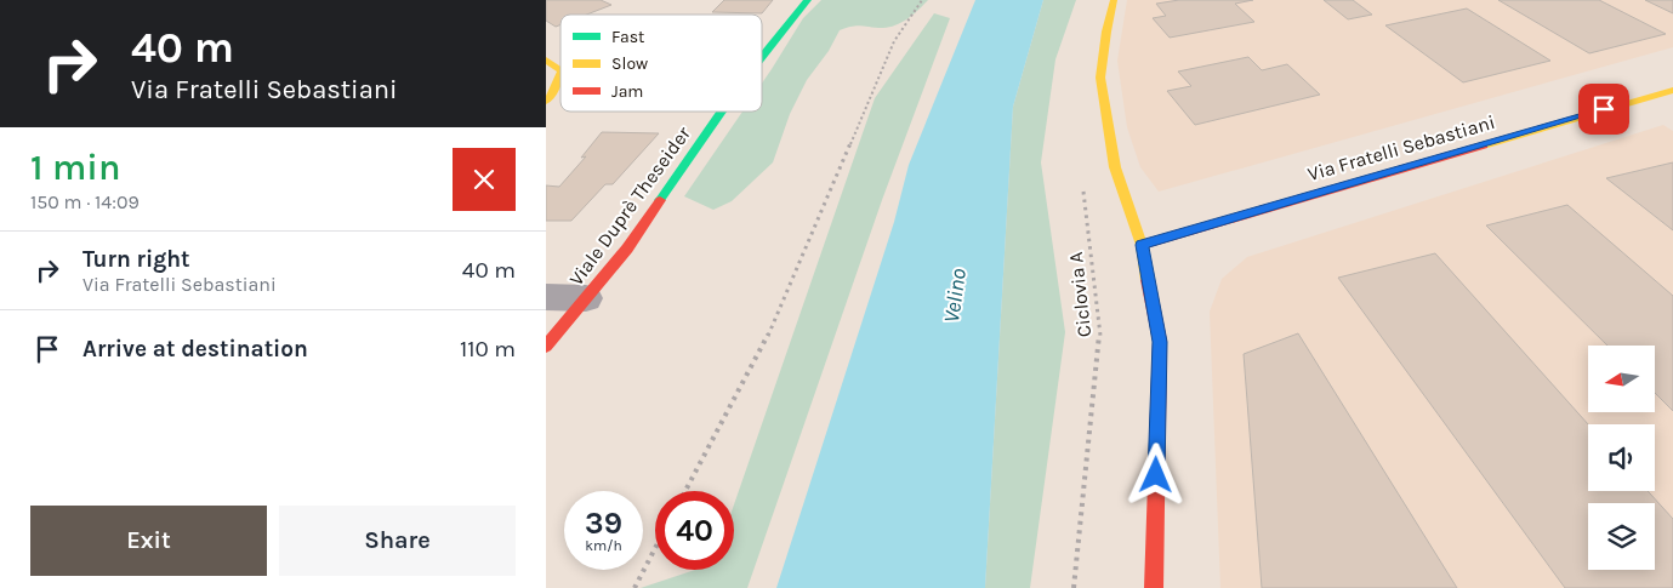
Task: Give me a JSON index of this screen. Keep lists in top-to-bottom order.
{
  "streets": {
    "street": ["Via Fratelli Sebastiani", "Viale Duprè Theseider"],
    "path": ["Ciclovia A"]
  },
  "water": ["Velino"],
  "legend": ["Fast", "Slow", "Jam"],
  "north": "left",
  "page": {
    "turn": ["40 m", "Via Fratelli Sebastiani"],
    "heading": ["1 min", "150 m · 14:09"],
    "list": [
      {
        "name": "Turn right",
        "note": "Via Fratelli Sebastiani",
        "value": "40 m"
      },
      {
        "name": "Arrive at destination",
        "value": "110 m"
      }
    ],
    "speed": "39 km/h",
    "limit": "40",
    "buttons": ["Exit", "Share"]
  }
}
